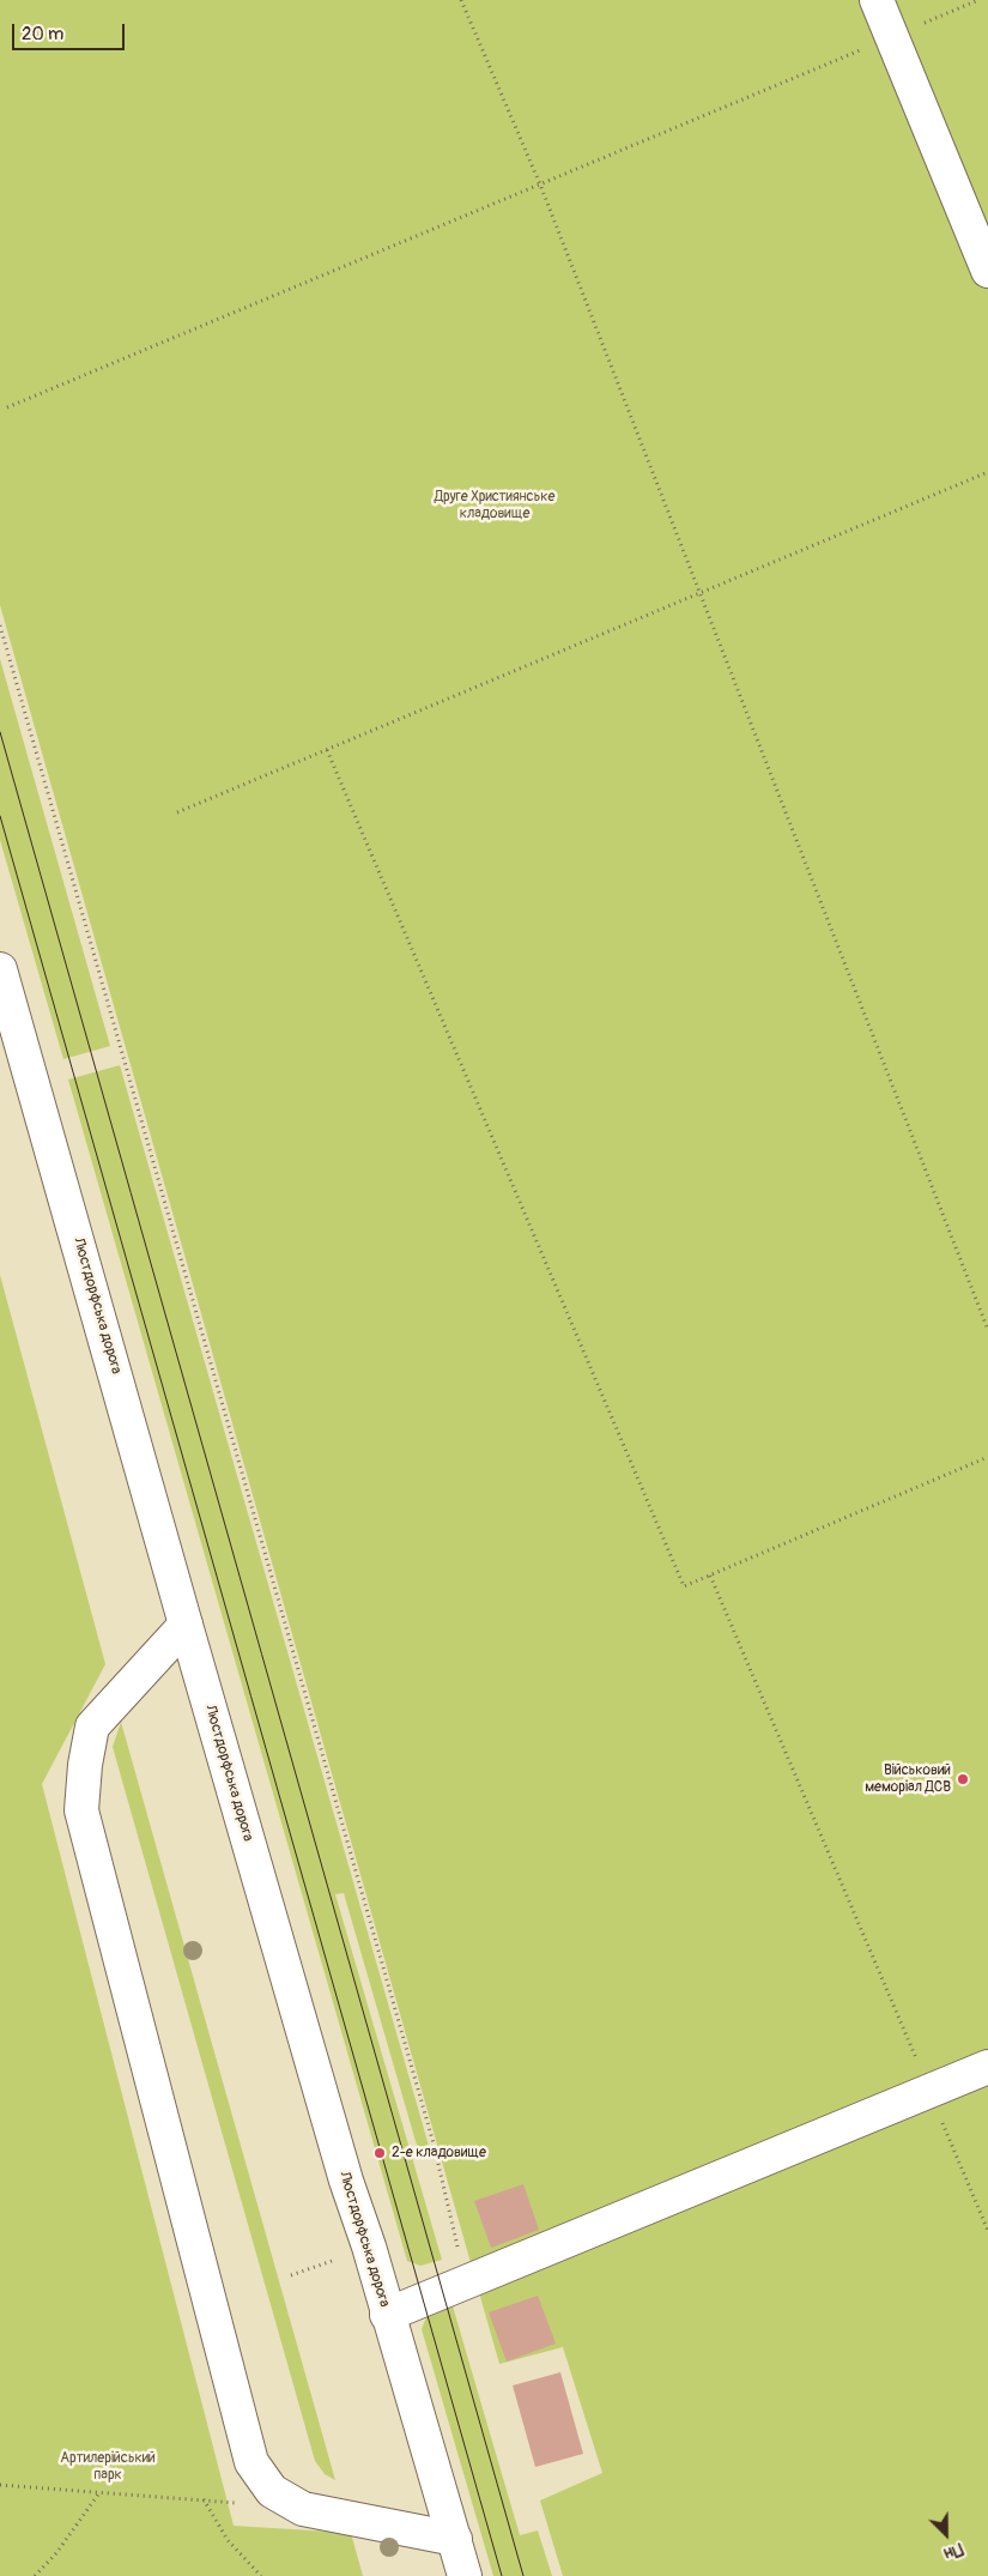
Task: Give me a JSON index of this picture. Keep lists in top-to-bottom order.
{
  "streets": {
    "main road": ["Люстдорфська дорога"]
  },
  "parks": ["Друге Християнське кладовище", "Артилерійський парк"],
  "places": ["Військовий меморіал ДСВ", "2-е кладовище"],
  "scale_bar": "20 m",
  "north": "bottom right"
}
